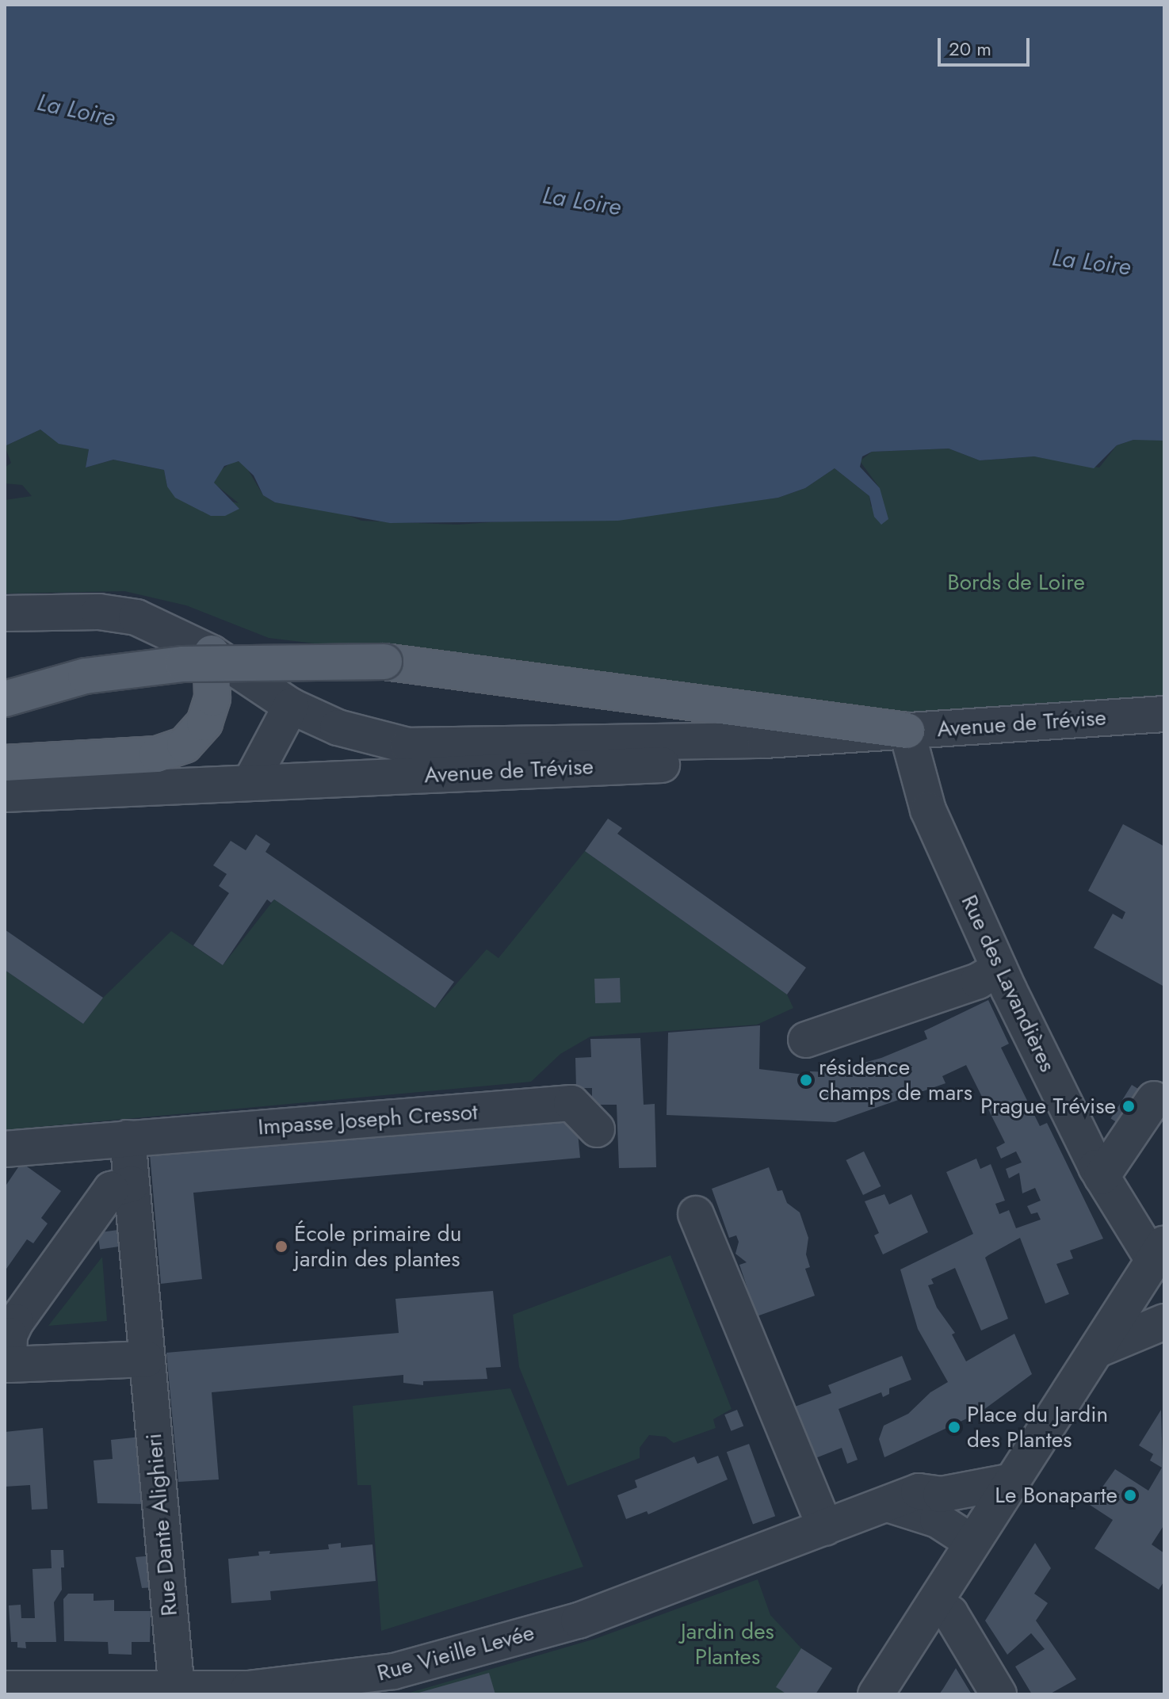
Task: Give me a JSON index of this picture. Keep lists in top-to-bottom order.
{
  "streets": {
    "street": [
      "Avenue de Trévise",
      "Rue des Lavandières",
      "Impasse Joseph Cressot",
      "Rue Dante Alighieri",
      "Rue Vieille Levée"
    ]
  },
  "crossings": [
    ["Avenue de Trévise", "Rue des Lavandières"],
    ["Impasse Joseph Cressot", "Rue Dante Alighieri"],
    ["Rue Dante Alighieri", "Rue Vieille Levée"]
  ],
  "water": ["La Loire"],
  "parks": ["Bords de Loire", "Jardin des Plantes"],
  "places": [
    "résidence champs de mars",
    "Prague Trévise",
    "École primaire du jardin des plantes",
    "Place du Jardin des Plantes",
    "Le Bonaparte"
  ],
  "scale_bar": "20 m"
}
